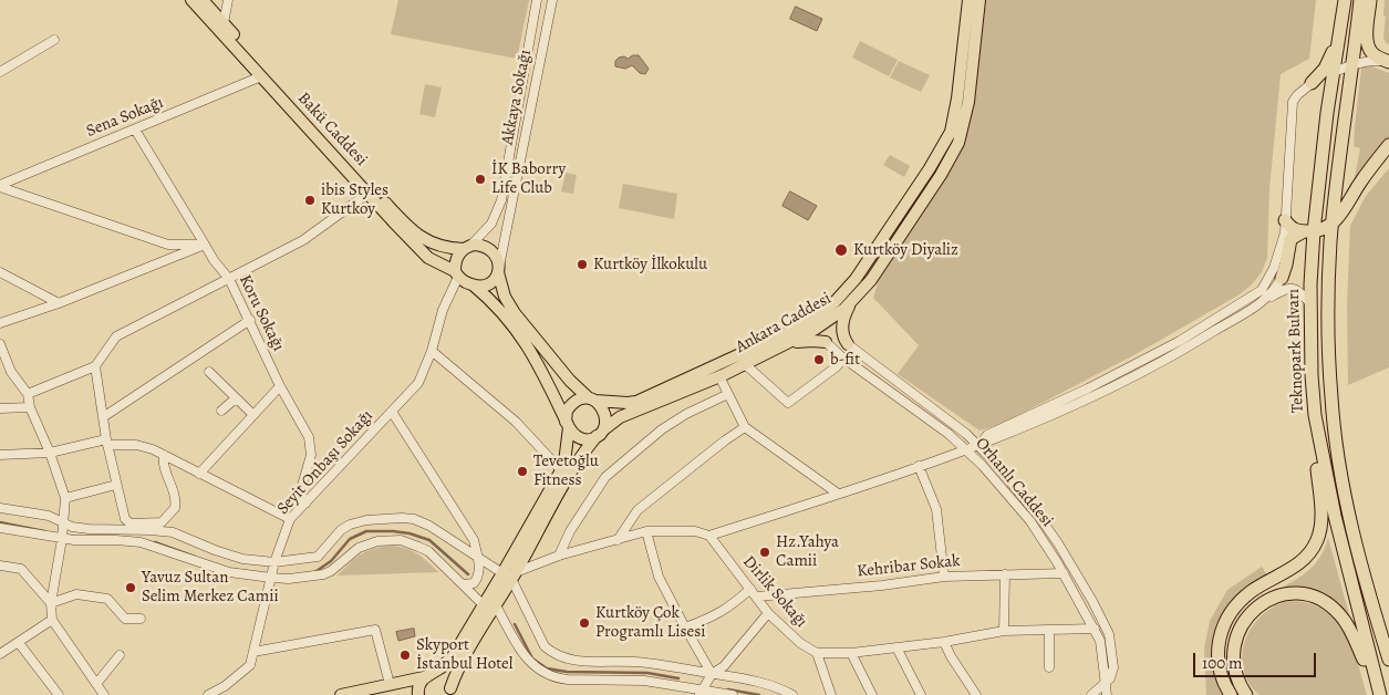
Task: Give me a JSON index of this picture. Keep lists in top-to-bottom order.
{
  "streets": {
    "highway": ["Teknopark Bulvarı"],
    "main road": ["Bakü Caddesi", "Ankara Caddesi"],
    "street": [
      "Akkaya Sokağı",
      "Sena Sokağı",
      "Koru Sokağı",
      "Seyit Onbaşı Sokağı",
      "Orhanlı Caddesi",
      "Kehribar Sokak",
      "Dirlik Sokağı"
    ]
  },
  "crossings": [
    ["Akkaya Sokağı", "Bakü Caddesi"],
    ["Akkaya Sokağı", "Seyit Onbaşı Sokağı"],
    ["Sena Sokağı", "Bakü Caddesi"],
    ["Sena Sokağı", "Koru Sokağı"],
    ["Bakü Caddesi", "Ankara Caddesi"],
    ["Bakü Caddesi", "Seyit Onbaşı Sokağı"],
    ["Koru Sokağı", "Seyit Onbaşı Sokağı"],
    ["Orhanlı Caddesi", "Kehribar Sokak"],
    ["Kehribar Sokak", "Dirlik Sokağı"]
  ],
  "places": [
    "İK Baborry Life Club",
    "ibis Styles Kurtkoy",
    "Kurtköy Diyaliz",
    "Kurtköy İlkokulu",
    "b-fit",
    "Tevetoğlu Fitness",
    "Hz.Yahya Camii",
    "Yavuz Sultan Selim Merkez Camii",
    "Kurtköy Çok Programlı Lisesi",
    "Skyport İstanbul Hotel"
  ],
  "scale_bar": "100 m"
}
